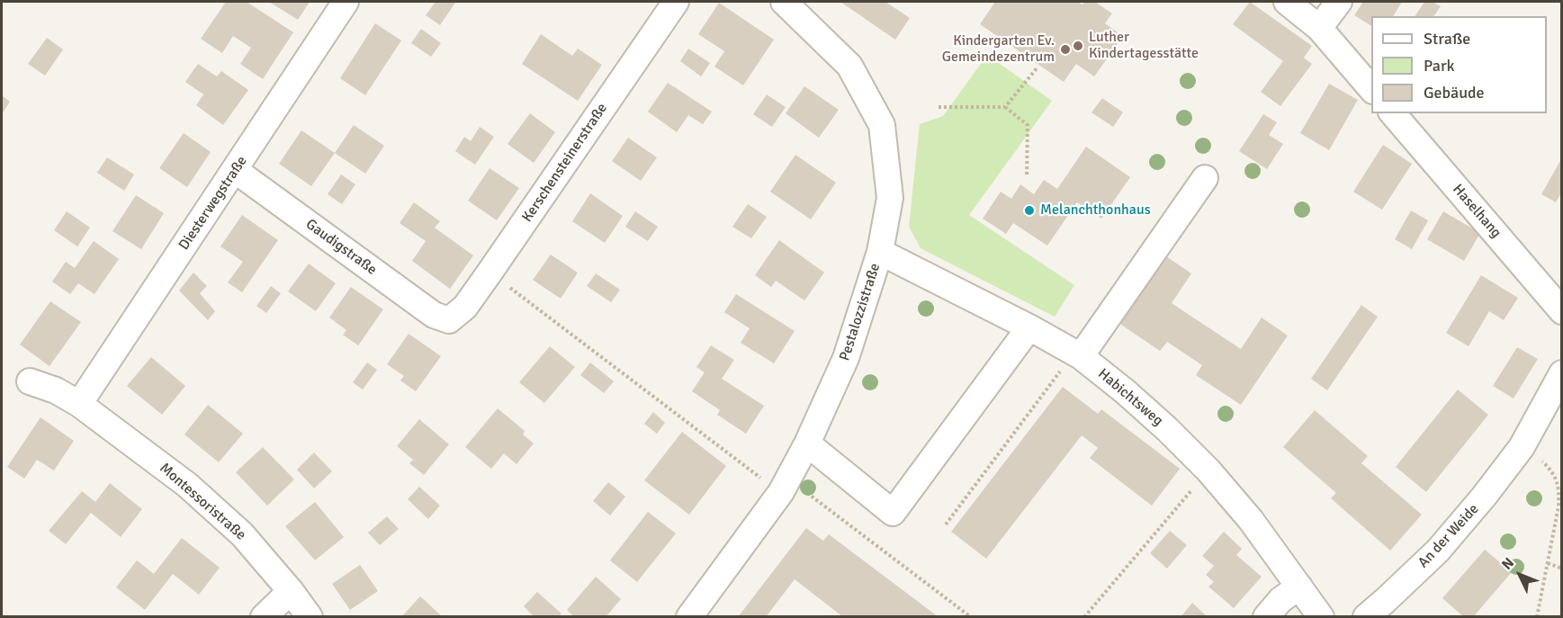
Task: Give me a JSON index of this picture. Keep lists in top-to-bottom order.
{
  "streets": {
    "street": [
      "Kerschensteinerstraße",
      "Diesterwegstraße",
      "Haselhang",
      "Gaudigstraße",
      "Pestalozzistraße",
      "Habichtsweg",
      "Montessoristraße",
      "An der Weide"
    ]
  },
  "crossings": [
    ["Kerschensteinerstraße", "Gaudigstraße"],
    ["Diesterwegstraße", "Gaudigstraße"],
    ["Diesterwegstraße", "Montessoristraße"],
    ["Pestalozzistraße", "Habichtsweg"]
  ],
  "places": ["Luther Kindertagesstätte", "Kindergarten Ev. Gemeindezentrum", "Melanchthonhaus"],
  "legend": ["Straße", "Park", "Gebäude"],
  "north": "top left"
}
